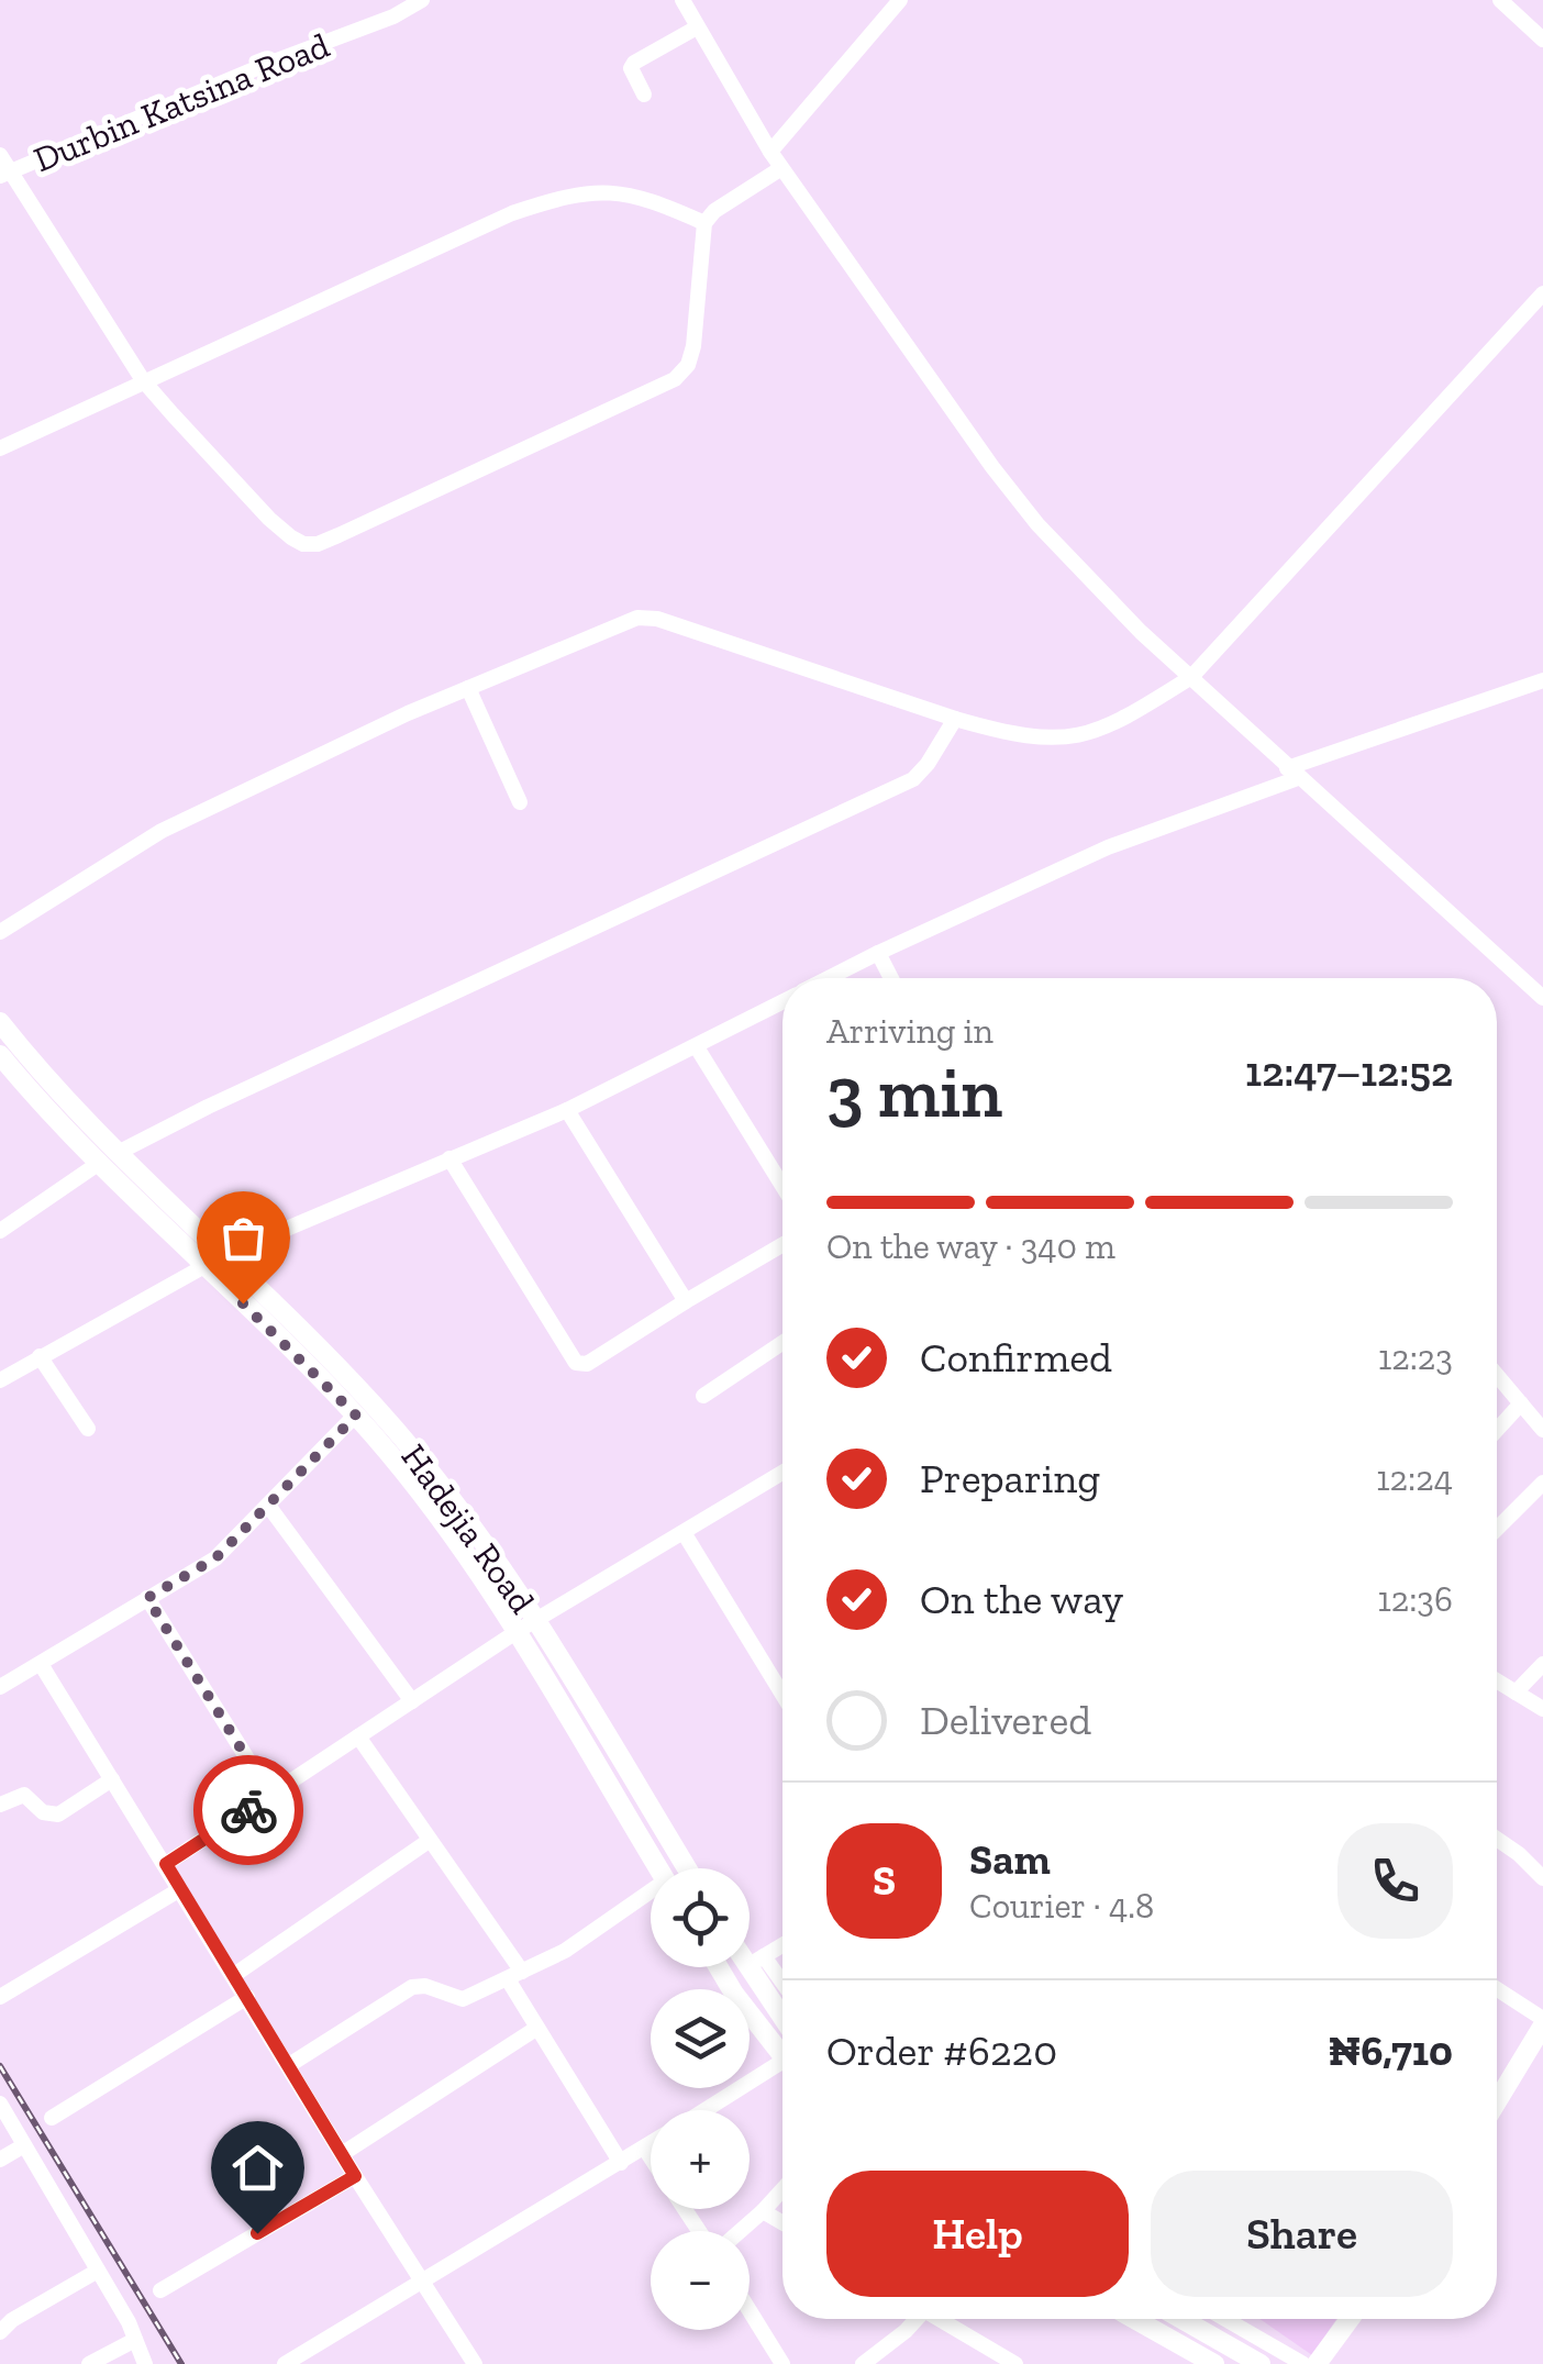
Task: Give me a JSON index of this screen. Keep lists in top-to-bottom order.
{
  "streets": {
    "main road": ["Hadejia Road"],
    "street": ["Durbin Katsina Road"]
  },
  "page": {
    "heading": ["3 min", "Arriving in", "12:47–12:52"],
    "panel": [
      "Sam",
      "Courier · 4.8",
      "Order #6220",
      "₦6,710"
    ],
    "bar": "On the way · 340 m",
    "list": [
      ["Confirmed", "12:23"],
      ["Preparing", "12:24"],
      ["On the way", "12:36"],
      "Delivered"
    ],
    "round": "S",
    "map_buttons": ["+", "−"],
    "buttons": ["Help", "Share"]
  }
}
